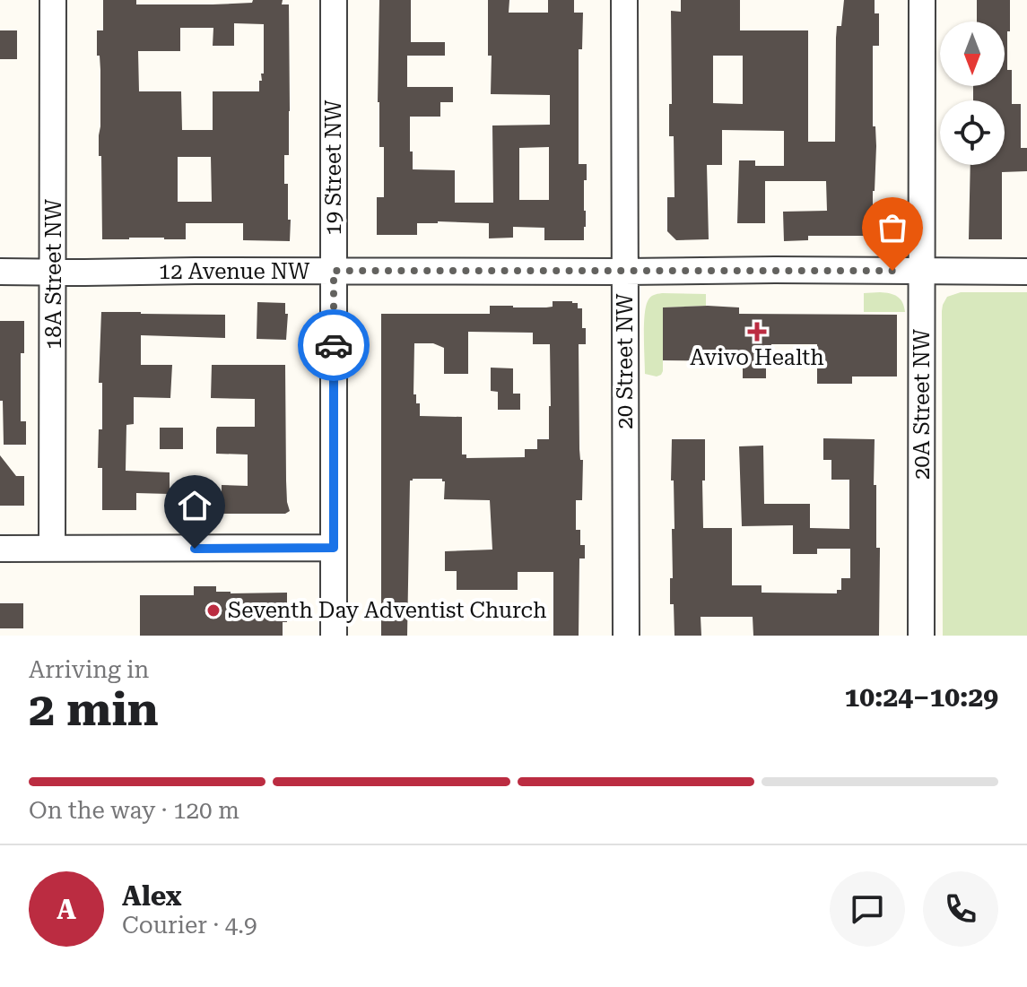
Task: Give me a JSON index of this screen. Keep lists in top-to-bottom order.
{
  "streets": {
    "street": [
      "19 Street NW",
      "12 Avenue NW",
      "18A Street NW",
      "20 Street NW",
      "20A Street NW"
    ]
  },
  "crossings": [
    ["19 Street NW", "12 Avenue NW"],
    ["12 Avenue NW", "18A Street NW"],
    ["12 Avenue NW", "20 Street NW"],
    ["12 Avenue NW", "20A Street NW"]
  ],
  "places": {
    "health": ["Avivo Health"],
    "other": ["Seventh Day Adventist Church"]
  },
  "north": "bottom",
  "page": {
    "heading": ["2 min", "Arriving in", "10:24–10:29"],
    "panel": ["Alex", "Courier · 4.9"],
    "bar": "On the way · 120 m",
    "round": "A"
  }
}
